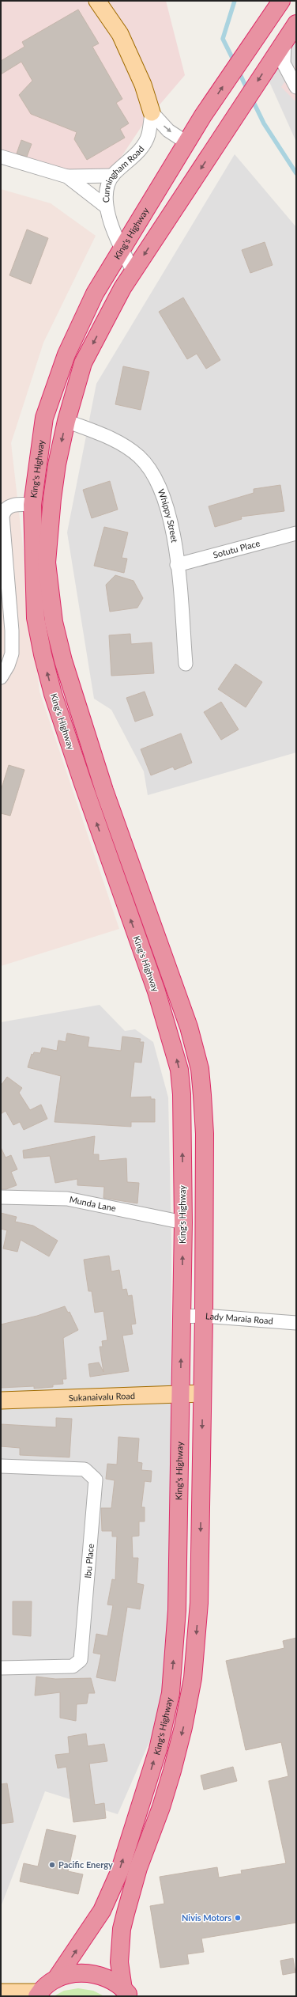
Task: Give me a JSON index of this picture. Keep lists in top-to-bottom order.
{
  "streets": {
    "highway": ["King's Highway"],
    "main road": ["Cunningham Road", "Sukanaivalu Road"],
    "street": [
      "Whippy Street",
      "Sotutu Place",
      "Munda Lane",
      "Lady Maraia Road",
      "Ibu Place"
    ]
  },
  "crossings": [
    ["Cunningham Road", "King's Highway"],
    ["King's Highway", "Whippy Street"],
    ["King's Highway", "Munda Lane"],
    ["King's Highway", "Lady Maraia Road"],
    ["King's Highway", "Sukanaivalu Road"],
    ["Whippy Street", "Sotutu Place"]
  ],
  "places": ["Pacific Energy", "Nivis Motors"]
}
